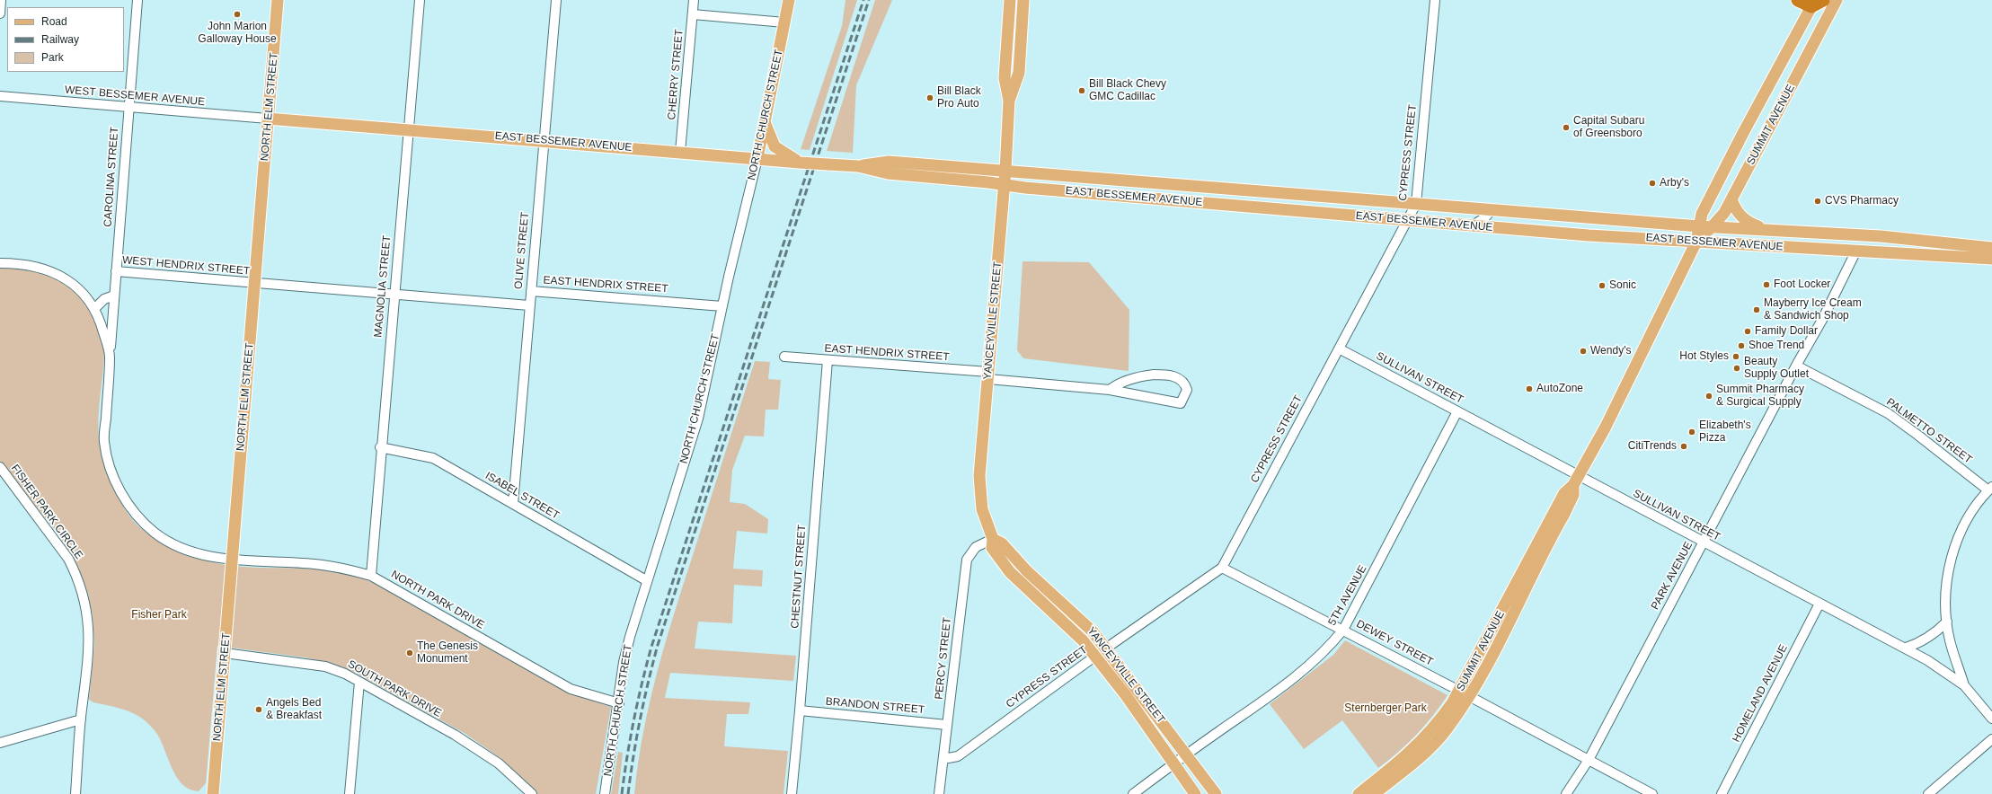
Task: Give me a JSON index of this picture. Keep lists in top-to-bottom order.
{
  "streets": {
    "main road": [
      "NORTH ELM STREET",
      "NORTH CHURCH STREET",
      "SUMMIT AVENUE",
      "EAST BESSEMER AVENUE",
      "YANCEYVILLE STREET"
    ],
    "street": [
      "CHERRY STREET",
      "WEST BESSEMER AVENUE",
      "CYPRESS STREET",
      "CAROLINA STREET",
      "OLIVE STREET",
      "WEST HENDRIX STREET",
      "EAST HENDRIX STREET",
      "MAGNOLIA STREET",
      "SULLIVAN STREET",
      "PALMETTO STREET",
      "ISABEL STREET",
      "FISHER PARK CIRCLE",
      "PARK AVENUE",
      "CHESTNUT STREET",
      "5TH AVENUE",
      "NORTH PARK DRIVE",
      "DEWEY STREET",
      "PERCY STREET",
      "SOUTH PARK DRIVE",
      "HOMELAND AVENUE",
      "BRANDON STREET"
    ]
  },
  "crossings": [
    ["CHERRY STREET", "EAST BESSEMER AVENUE"],
    ["WEST BESSEMER AVENUE", "NORTH ELM STREET"],
    ["WEST BESSEMER AVENUE", "EAST BESSEMER AVENUE"],
    ["WEST BESSEMER AVENUE", "CAROLINA STREET"],
    ["NORTH ELM STREET", "EAST BESSEMER AVENUE"],
    ["NORTH ELM STREET", "WEST HENDRIX STREET"],
    ["NORTH ELM STREET", "NORTH PARK DRIVE"],
    ["NORTH ELM STREET", "SOUTH PARK DRIVE"],
    ["NORTH CHURCH STREET", "EAST BESSEMER AVENUE"],
    ["NORTH CHURCH STREET", "EAST HENDRIX STREET"],
    ["NORTH CHURCH STREET", "ISABEL STREET"],
    ["NORTH CHURCH STREET", "NORTH PARK DRIVE"],
    ["SUMMIT AVENUE", "EAST BESSEMER AVENUE"],
    ["SUMMIT AVENUE", "SULLIVAN STREET"],
    ["SUMMIT AVENUE", "DEWEY STREET"],
    ["EAST BESSEMER AVENUE", "CYPRESS STREET"],
    ["EAST BESSEMER AVENUE", "OLIVE STREET"],
    ["EAST BESSEMER AVENUE", "MAGNOLIA STREET"],
    ["EAST BESSEMER AVENUE", "YANCEYVILLE STREET"],
    ["EAST BESSEMER AVENUE", "PARK AVENUE"],
    ["CYPRESS STREET", "YANCEYVILLE STREET"],
    ["CYPRESS STREET", "SULLIVAN STREET"],
    ["CYPRESS STREET", "DEWEY STREET"],
    ["CYPRESS STREET", "PERCY STREET"],
    ["CAROLINA STREET", "WEST HENDRIX STREET"],
    ["OLIVE STREET", "EAST HENDRIX STREET"],
    ["OLIVE STREET", "ISABEL STREET"],
    ["EAST HENDRIX STREET", "YANCEYVILLE STREET"],
    ["EAST HENDRIX STREET", "CHESTNUT STREET"],
    ["MAGNOLIA STREET", "ISABEL STREET"],
    ["MAGNOLIA STREET", "NORTH PARK DRIVE"],
    ["YANCEYVILLE STREET", "5TH AVENUE"],
    ["YANCEYVILLE STREET", "PERCY STREET"],
    ["SULLIVAN STREET", "PARK AVENUE"],
    ["SULLIVAN STREET", "5TH AVENUE"],
    ["SULLIVAN STREET", "HOMELAND AVENUE"],
    ["PALMETTO STREET", "PARK AVENUE"],
    ["PARK AVENUE", "DEWEY STREET"],
    ["CHESTNUT STREET", "BRANDON STREET"],
    ["5TH AVENUE", "DEWEY STREET"],
    ["PERCY STREET", "BRANDON STREET"]
  ],
  "parks": ["Fisher Park", "Sternberger Park"],
  "places": [
    "John Marion Galloway House",
    "Bill Black Chevy GMC Cadillac",
    "Bill Black Pro Auto",
    "Capital Subaru of Greensboro",
    "Arby's",
    "CVS Pharmacy",
    "Foot Locker",
    "Sonic",
    "Mayberry Ice Cream & Sandwich Shop",
    "Family Dollar",
    "Shoe Trend",
    "Wendy's",
    "Hot Styles",
    "Beauty Supply Outlet",
    "AutoZone",
    "Summit Pharmacy & Surgical Supply",
    "Elizabeth's Pizza",
    "CitiTrends",
    "The Genesis Monument",
    "Angels Bed & Breakfast"
  ],
  "legend": ["Road", "Railway", "Park"]
}
